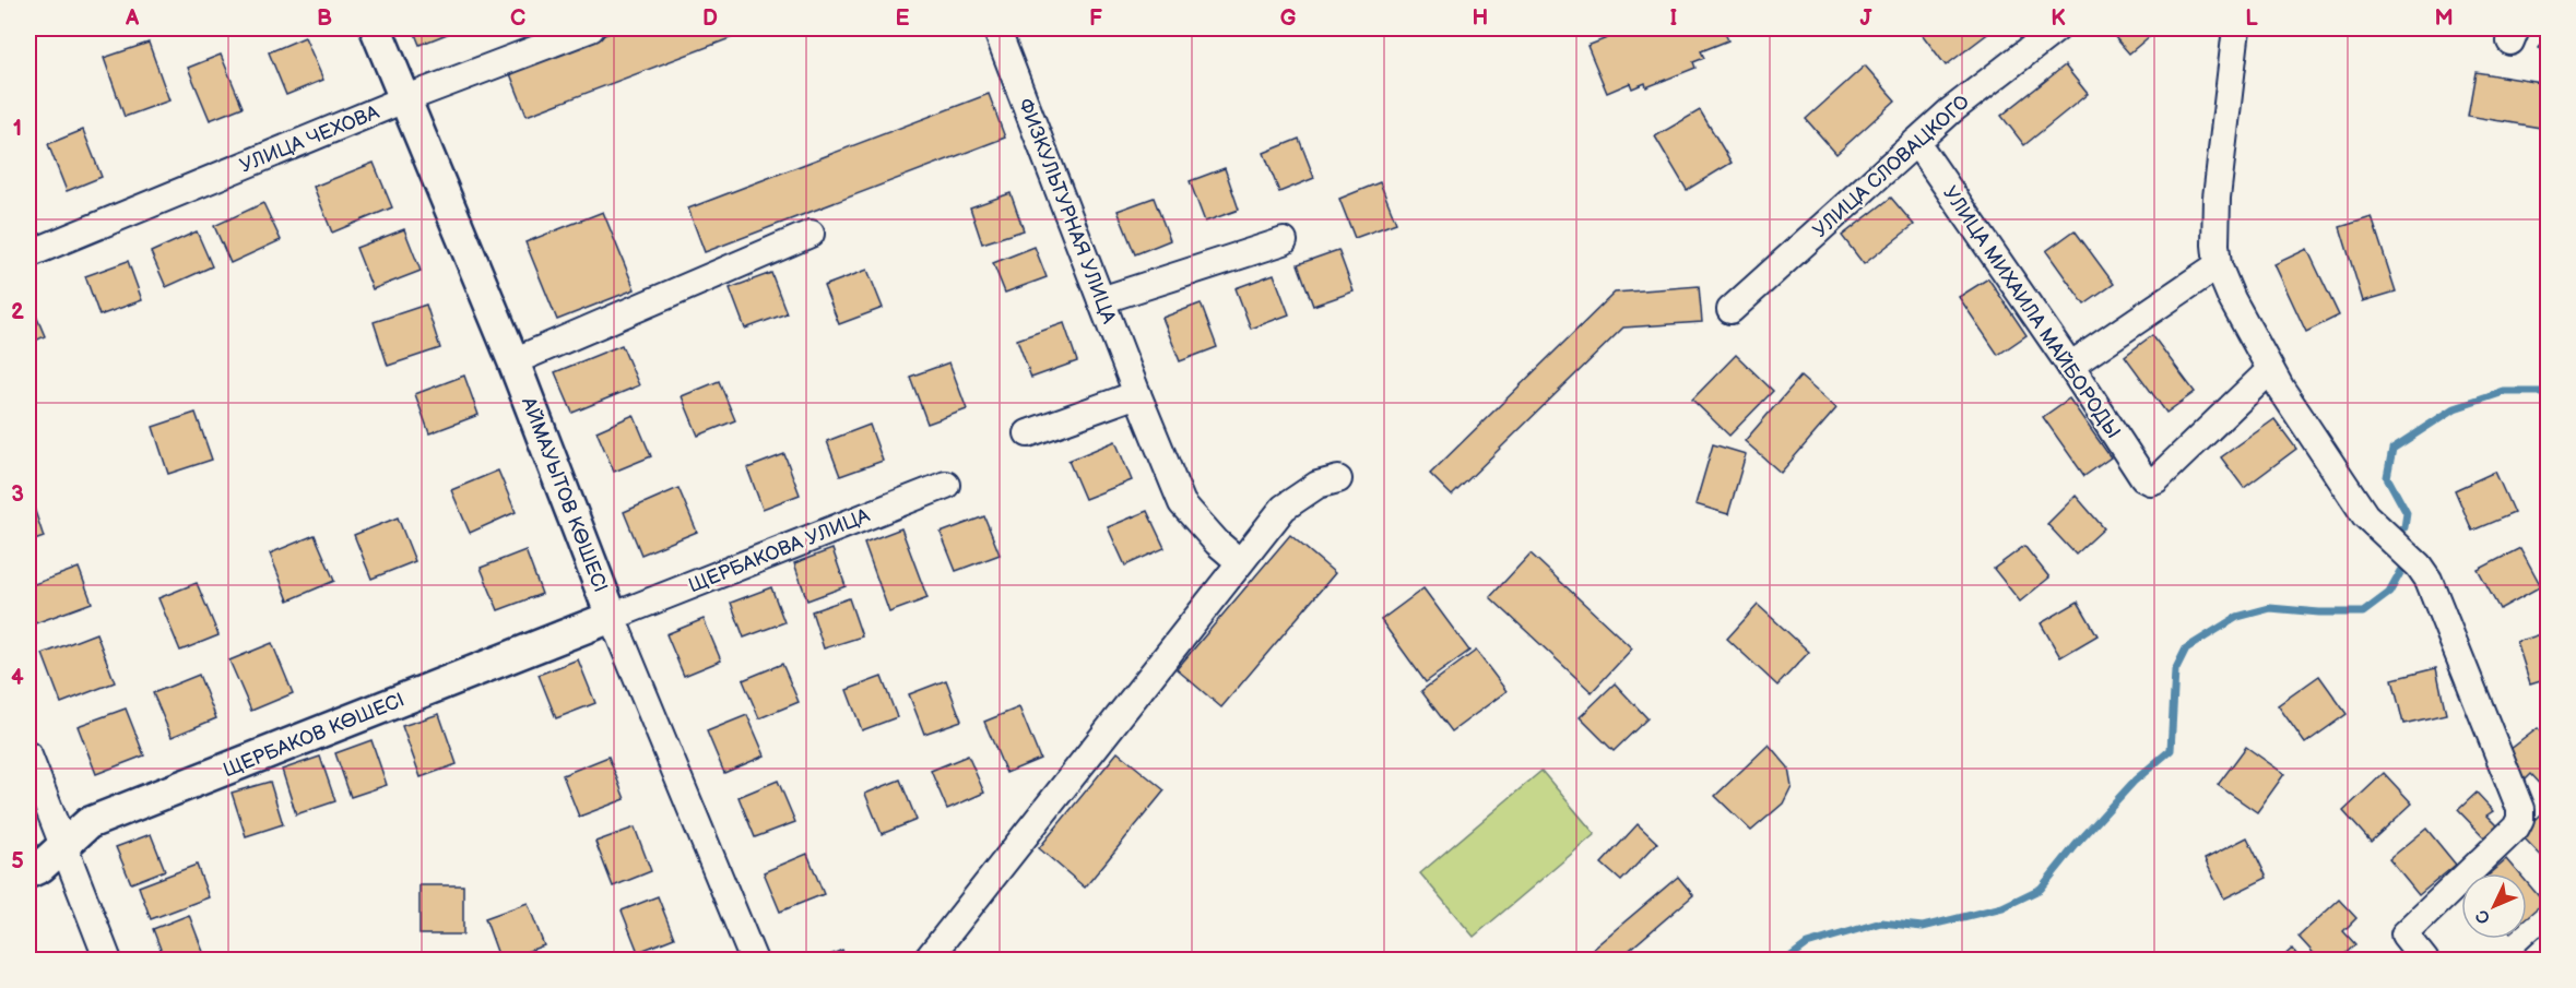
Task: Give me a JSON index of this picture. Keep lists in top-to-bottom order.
{
  "streets": {
    "street": [
      "УЛИЦА ЧЕХОВА",
      "УЛИЦА СЛОВАЦКОГО",
      "ФИЗКУЛЬТУРНАЯ УЛИЦА",
      "УЛИЦА МИХАИЛА МАЙБОРОДЫ",
      "АЙМАУЫТОВ КӨШЕСІ",
      "ЩЕРБАКОВА УЛИЦА",
      "ЩЕРБАКОВ КӨШЕСІ"
    ]
  },
  "crossings": [
    ["УЛИЦА ЧЕХОВА", "АЙМАУЫТОВ КӨШЕСІ"],
    ["УЛИЦА СЛОВАЦКОГО", "УЛИЦА МИХАИЛА МАЙБОРОДЫ"],
    ["АЙМАУЫТОВ КӨШЕСІ", "ЩЕРБАКОВА УЛИЦА"],
    ["АЙМАУЫТОВ КӨШЕСІ", "ЩЕРБАКОВ КӨШЕСІ"],
    ["ЩЕРБАКОВА УЛИЦА", "ЩЕРБАКОВ КӨШЕСІ"]
  ],
  "north": "bottom left",
  "grid": {
    "columns": [
      "A",
      "B",
      "C",
      "D",
      "E",
      "F",
      "G",
      "H",
      "I",
      "J",
      "K",
      "L",
      "M"
    ],
    "rows": [
      "1",
      "2",
      "3",
      "4",
      "5"
    ]
  }
}
